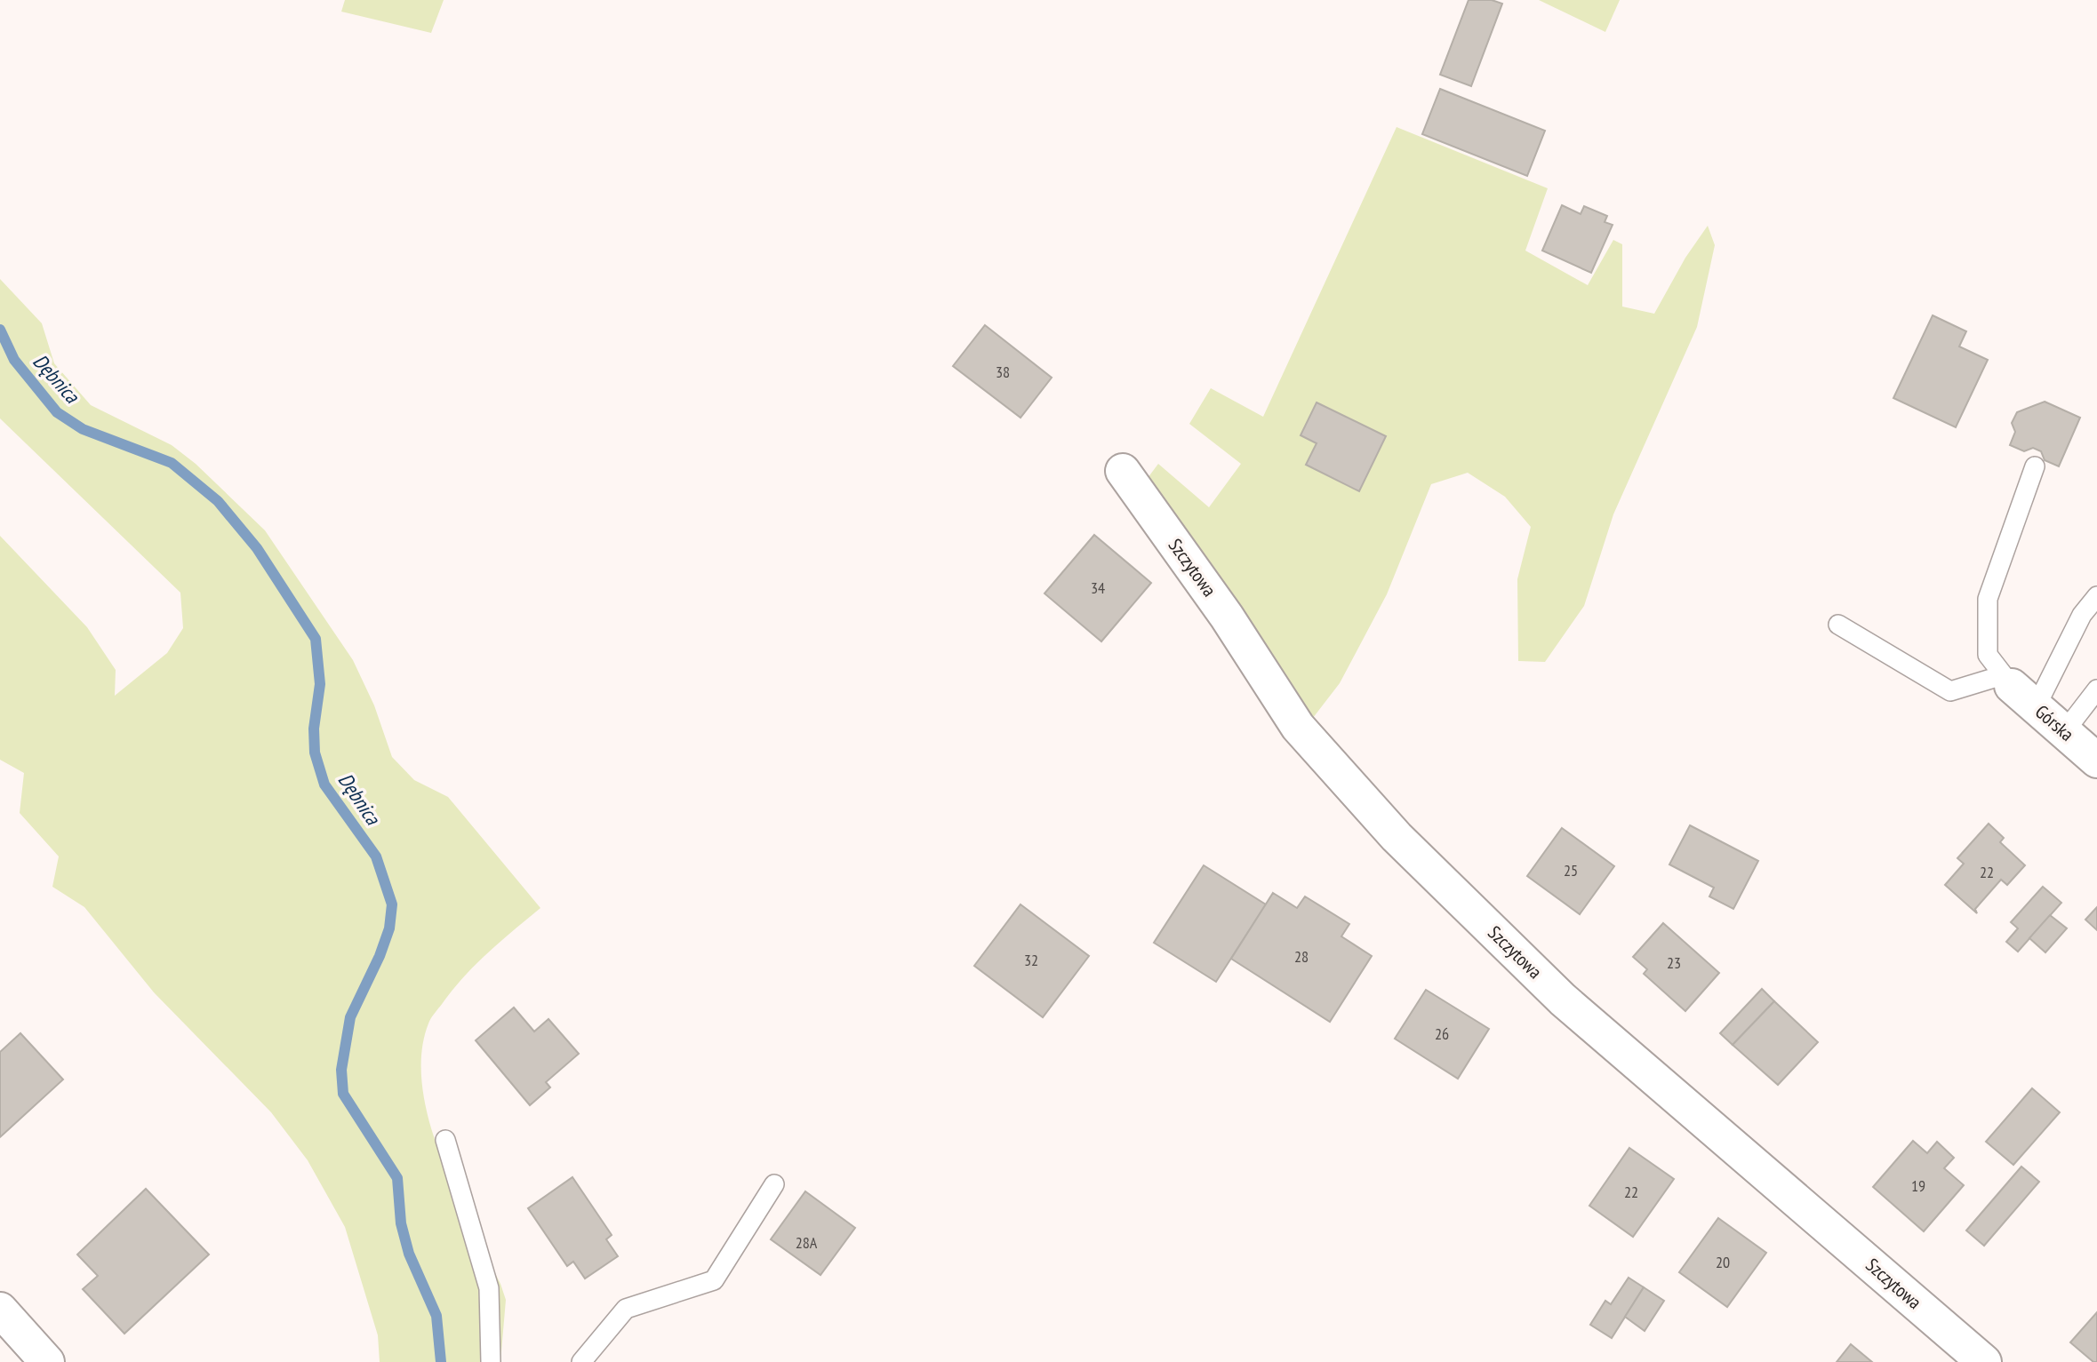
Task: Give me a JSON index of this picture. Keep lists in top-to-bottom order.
{
  "streets": {
    "street": ["Szczytowa", "Górska"]
  },
  "water": ["Dębnica"],
  "house_numbers": [
    "38",
    "34",
    "25",
    "22",
    "28",
    "32",
    "23",
    "26",
    "19",
    "22",
    "28A",
    "20"
  ]
}
